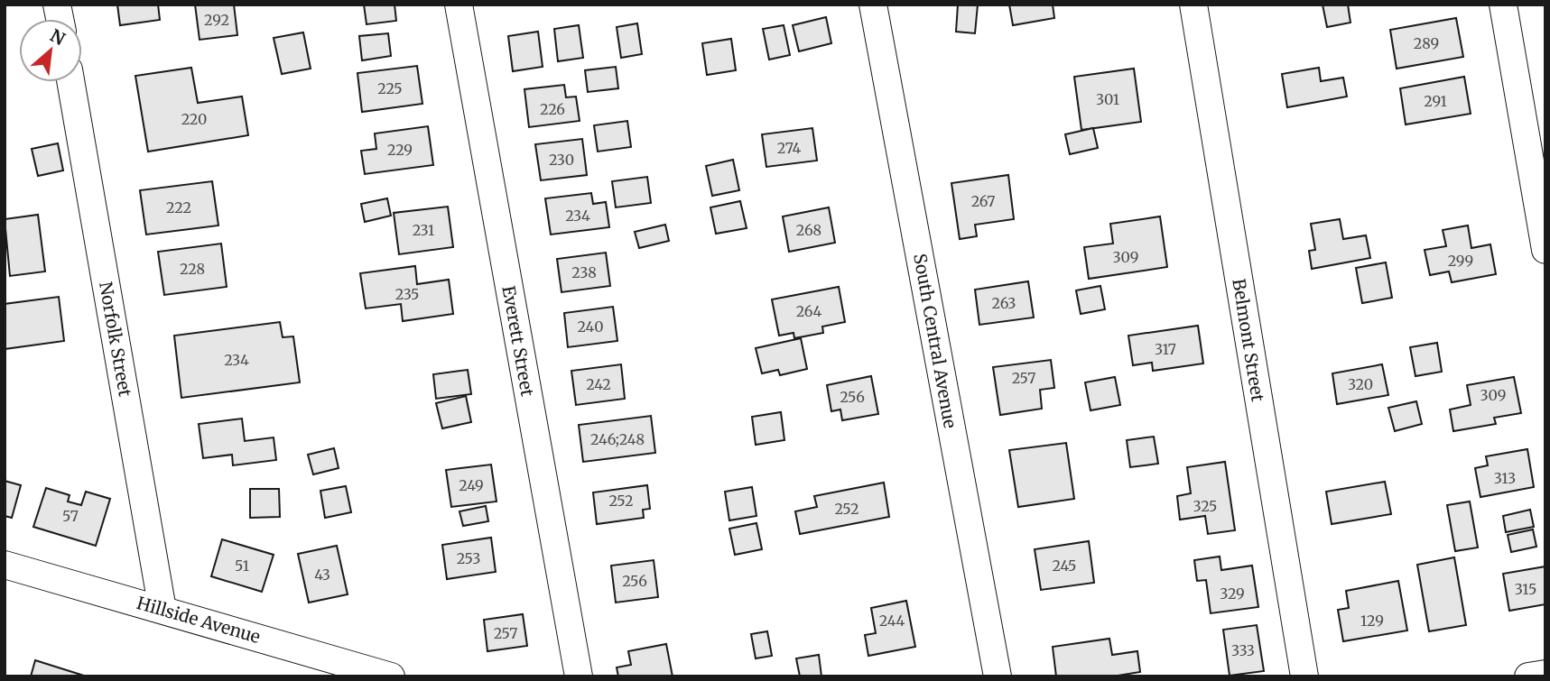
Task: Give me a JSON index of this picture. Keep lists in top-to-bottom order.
{
  "streets": {
    "street": [
      "Norfolk Street",
      "Belmont Street",
      "Everett Street",
      "South Central Avenue",
      "Hillside Avenue"
    ]
  },
  "crossings": [
    ["Norfolk Street", "Hillside Avenue"]
  ],
  "house_numbers": [
    "292",
    "289",
    "225",
    "301",
    "291",
    "226",
    "220",
    "274",
    "229",
    "230",
    "267",
    "222",
    "234",
    "231",
    "268",
    "309",
    "299",
    "228",
    "238",
    "235",
    "263",
    "264",
    "240",
    "317",
    "234",
    "257",
    "242",
    "320",
    "309",
    "256",
    "246;248",
    "313",
    "249",
    "252",
    "325",
    "252",
    "57",
    "253",
    "51",
    "245",
    "43",
    "256",
    "315",
    "329",
    "244",
    "129",
    "257",
    "333"
  ],
  "north": "top right"
}
